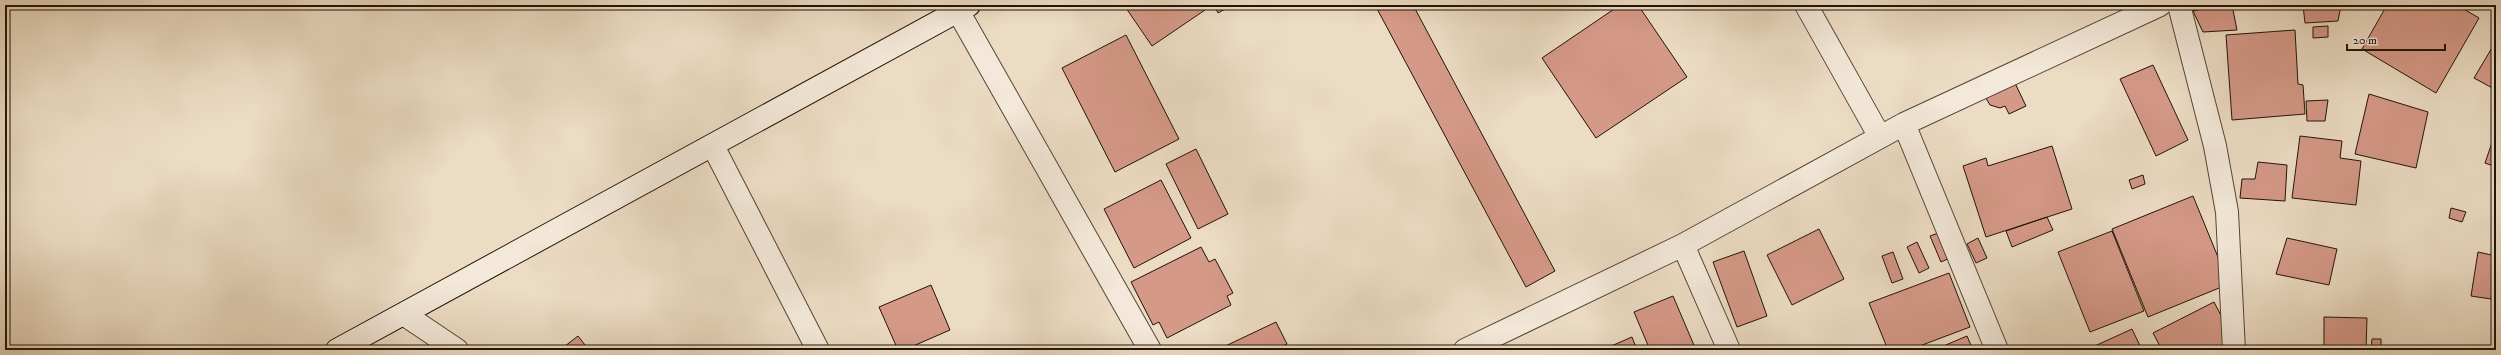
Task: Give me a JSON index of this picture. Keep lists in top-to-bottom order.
{
  "scale_bar": "20 m"
}
